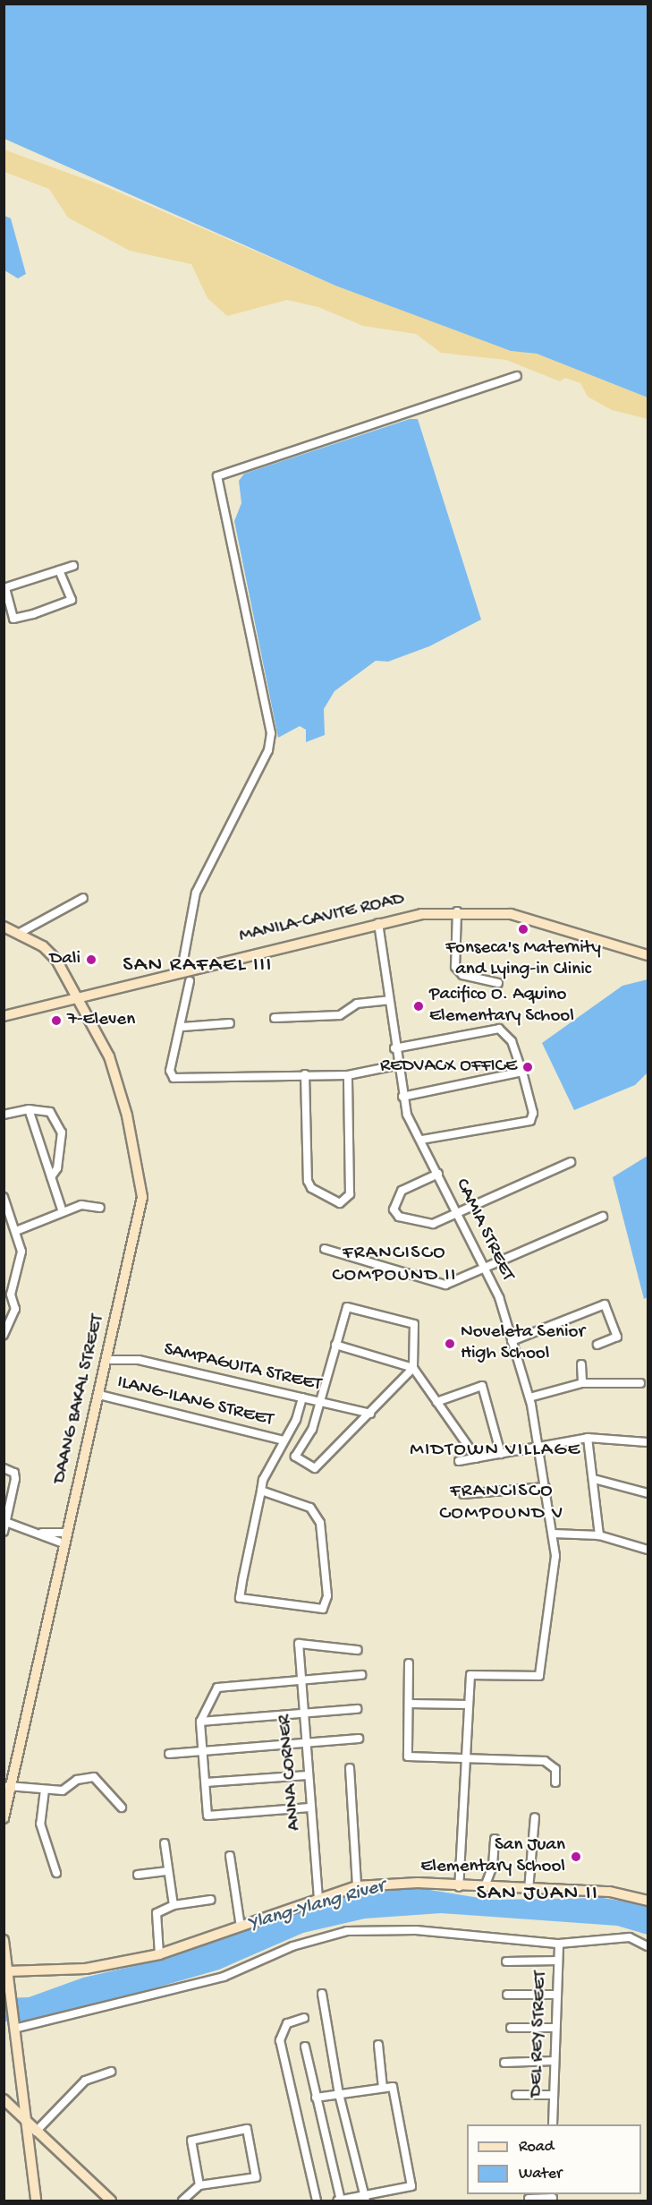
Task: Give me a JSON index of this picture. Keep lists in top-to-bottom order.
{
  "streets": {
    "street": [
      "MANILA-CAVITE ROAD",
      "CAMIA STREET",
      "SAMPAGUITA STREET",
      "DAANG BAKAL STREET",
      "ILANG-ILANG STREET",
      "ANNA CORNER",
      "DEL REY STREET"
    ]
  },
  "crossings": [
    ["MANILA-CAVITE ROAD", "CAMIA STREET"],
    ["MANILA-CAVITE ROAD", "DAANG BAKAL STREET"],
    ["SAMPAGUITA STREET", "DAANG BAKAL STREET"],
    ["DAANG BAKAL STREET", "ILANG-ILANG STREET"]
  ],
  "districts": [
    "SAN RAFAEL III",
    "FRANCISCO COMPOUND II",
    "MIDTOWN VILLAGE",
    "FRANCISCO COMPOUND V",
    "SAN JUAN II"
  ],
  "water": ["Ylang-Ylang River"],
  "places": [
    "Fonseca's Maternity and Lying-in Clinic",
    "Dali",
    "Pacifico O. Aquino Elementary School",
    "7-Eleven",
    "REDVACX OFFICE",
    "Noveleta Senior High School",
    "San Juan Elementary School"
  ],
  "legend": ["Road", "Water"]
}
